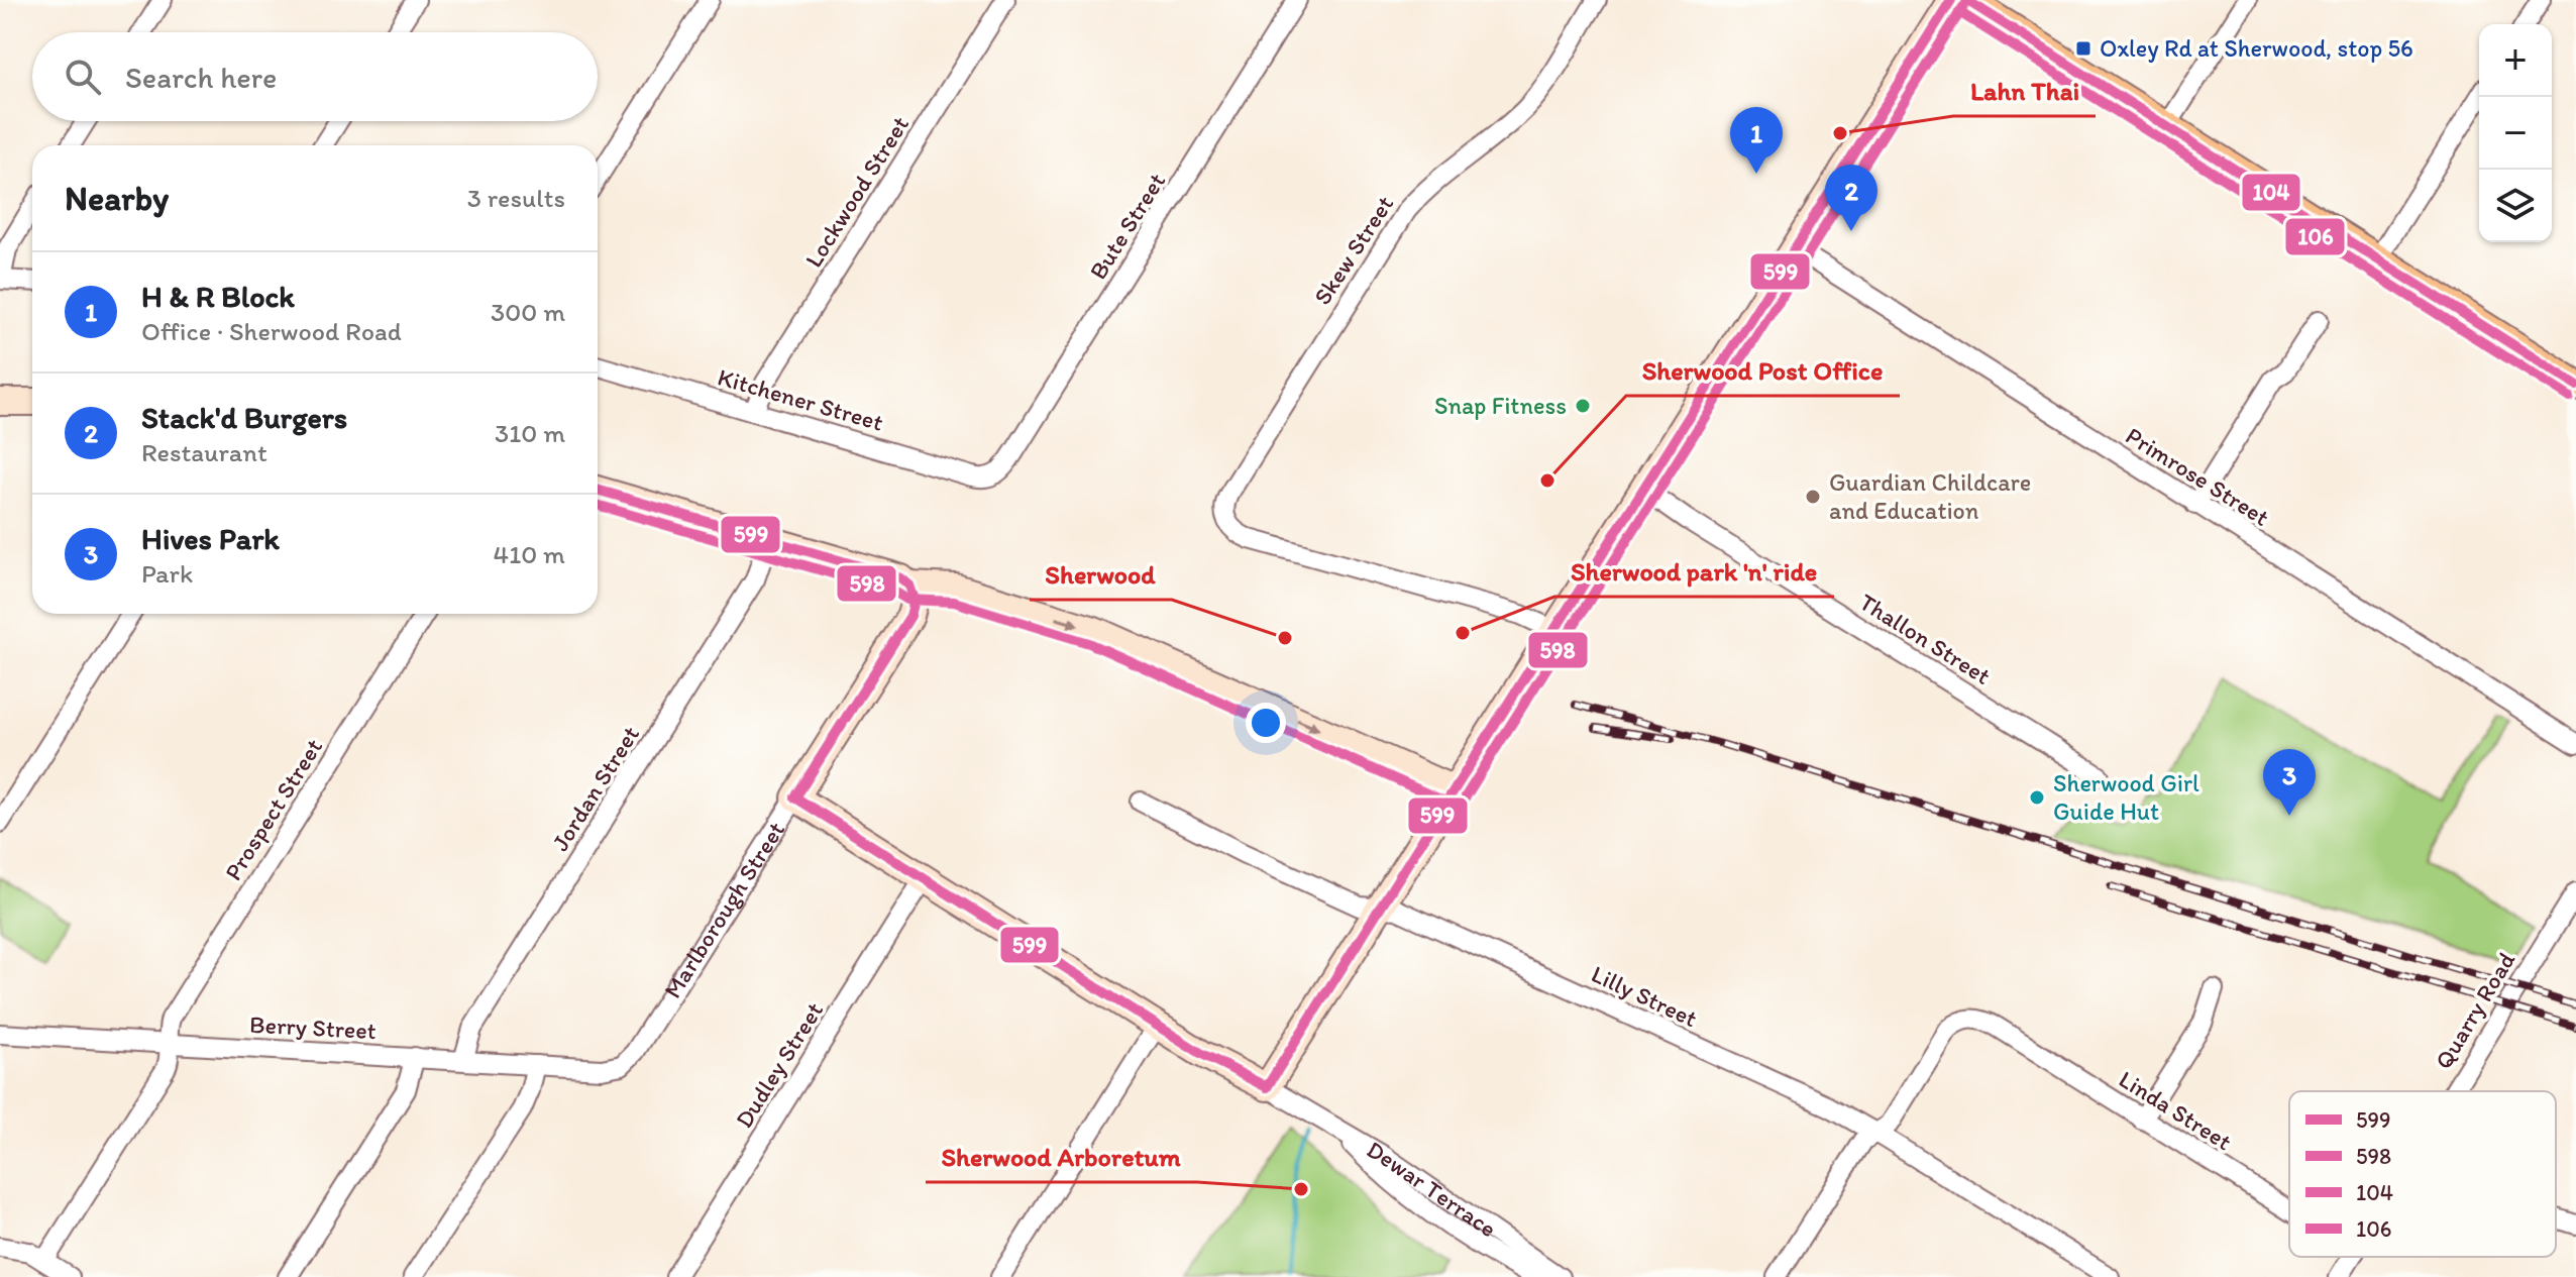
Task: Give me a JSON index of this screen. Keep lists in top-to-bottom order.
{
  "streets": {
    "street": [
      "Lockwood Street",
      "Bute Street",
      "Skew Street",
      "Kitchener Street",
      "Primrose Street",
      "Thallon Street",
      "Jordan Street",
      "Prospect Street",
      "Marlborough Street",
      "Lilly Street",
      "Quarry Road",
      "Berry Street",
      "Dudley Street",
      "Linda Street",
      "Dewar Terrace"
    ]
  },
  "crossings": [
    ["Lockwood Street", "Kitchener Street"],
    ["Bute Street", "Kitchener Street"],
    ["Jordan Street", "Berry Street"],
    ["Prospect Street", "Berry Street"],
    ["Marlborough Street", "Berry Street"],
    ["Marlborough Street", "Dewar Terrace"],
    ["Lilly Street", "Linda Street"],
    ["Dudley Street", "Dewar Terrace"]
  ],
  "places": {
    "transit": ["Oxley Rd at Sherwood, stop 56"],
    "other": [
      "Lahn Thai",
      "Snap Fitness",
      "Sherwood Post Office",
      "Guardian Childcare and Education",
      "Sherwood park 'n' ride",
      "Sherwood",
      "Sherwood Girl Guide Hut",
      "Sherwood Arboretum"
    ]
  },
  "lines": [
    "transit line 599",
    "transit line 104",
    "transit line 598",
    "transit line 106"
  ],
  "legend": [
    "599",
    "598",
    "104",
    "106"
  ],
  "page": {
    "map_buttons": ["+", "−"],
    "search": "Search here",
    "pins": ["1", "2", "3"],
    "heading": ["Nearby", "3 results"],
    "list": [
      {
        "mark": "1",
        "name": "H & R Block",
        "note": "Office · Sherwood Road",
        "value": "300 m"
      },
      {
        "mark": "2",
        "name": "Stack'd Burgers",
        "note": "Restaurant",
        "value": "310 m"
      },
      {
        "mark": "3",
        "name": "Hives Park",
        "note": "Park",
        "value": "410 m"
      }
    ]
  }
}
